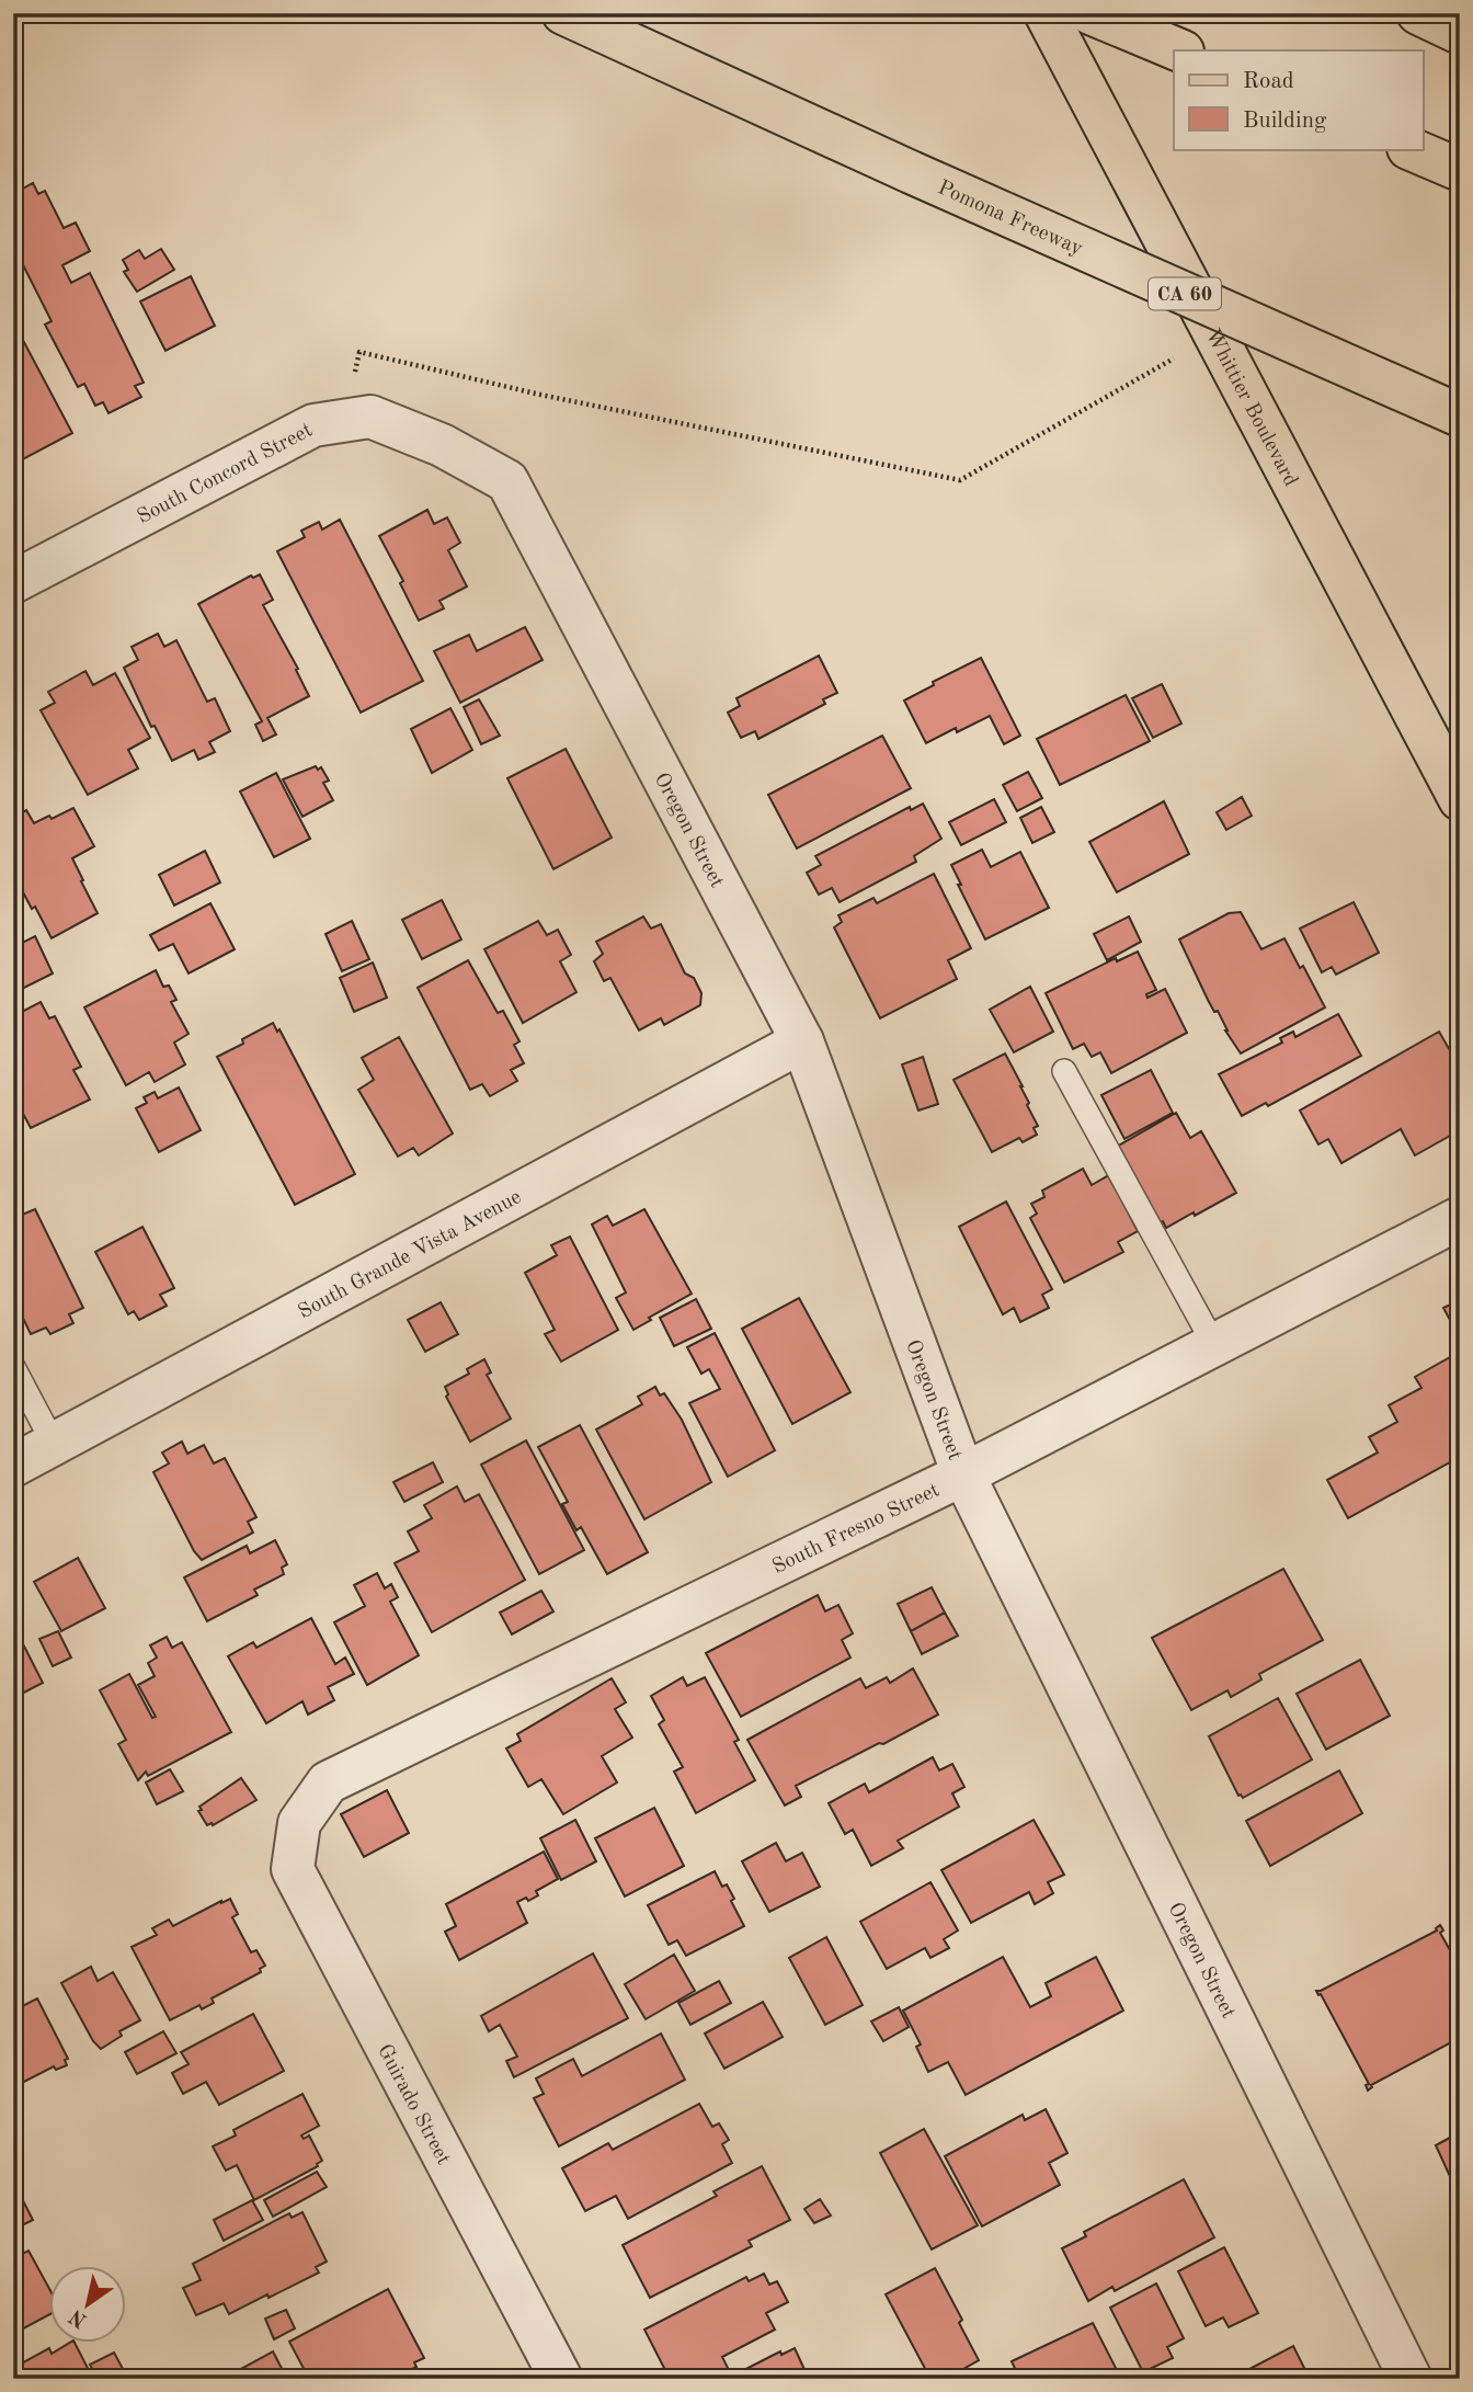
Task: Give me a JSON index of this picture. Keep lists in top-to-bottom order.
{
  "streets": {
    "main road": ["Pomona Freeway", "CA 60", "Whittier Boulevard"],
    "street": [
      "South Concord Street",
      "Oregon Street",
      "South Grande Vista Avenue",
      "South Fresno Street",
      "Guirado Street"
    ]
  },
  "crossings": [
    ["South Concord Street", "Oregon Street"],
    ["Oregon Street", "South Grande Vista Avenue"],
    ["Oregon Street", "South Fresno Street"],
    ["South Fresno Street", "Guirado Street"]
  ],
  "legend": ["Road", "Building"],
  "north": "bottom left"
}
